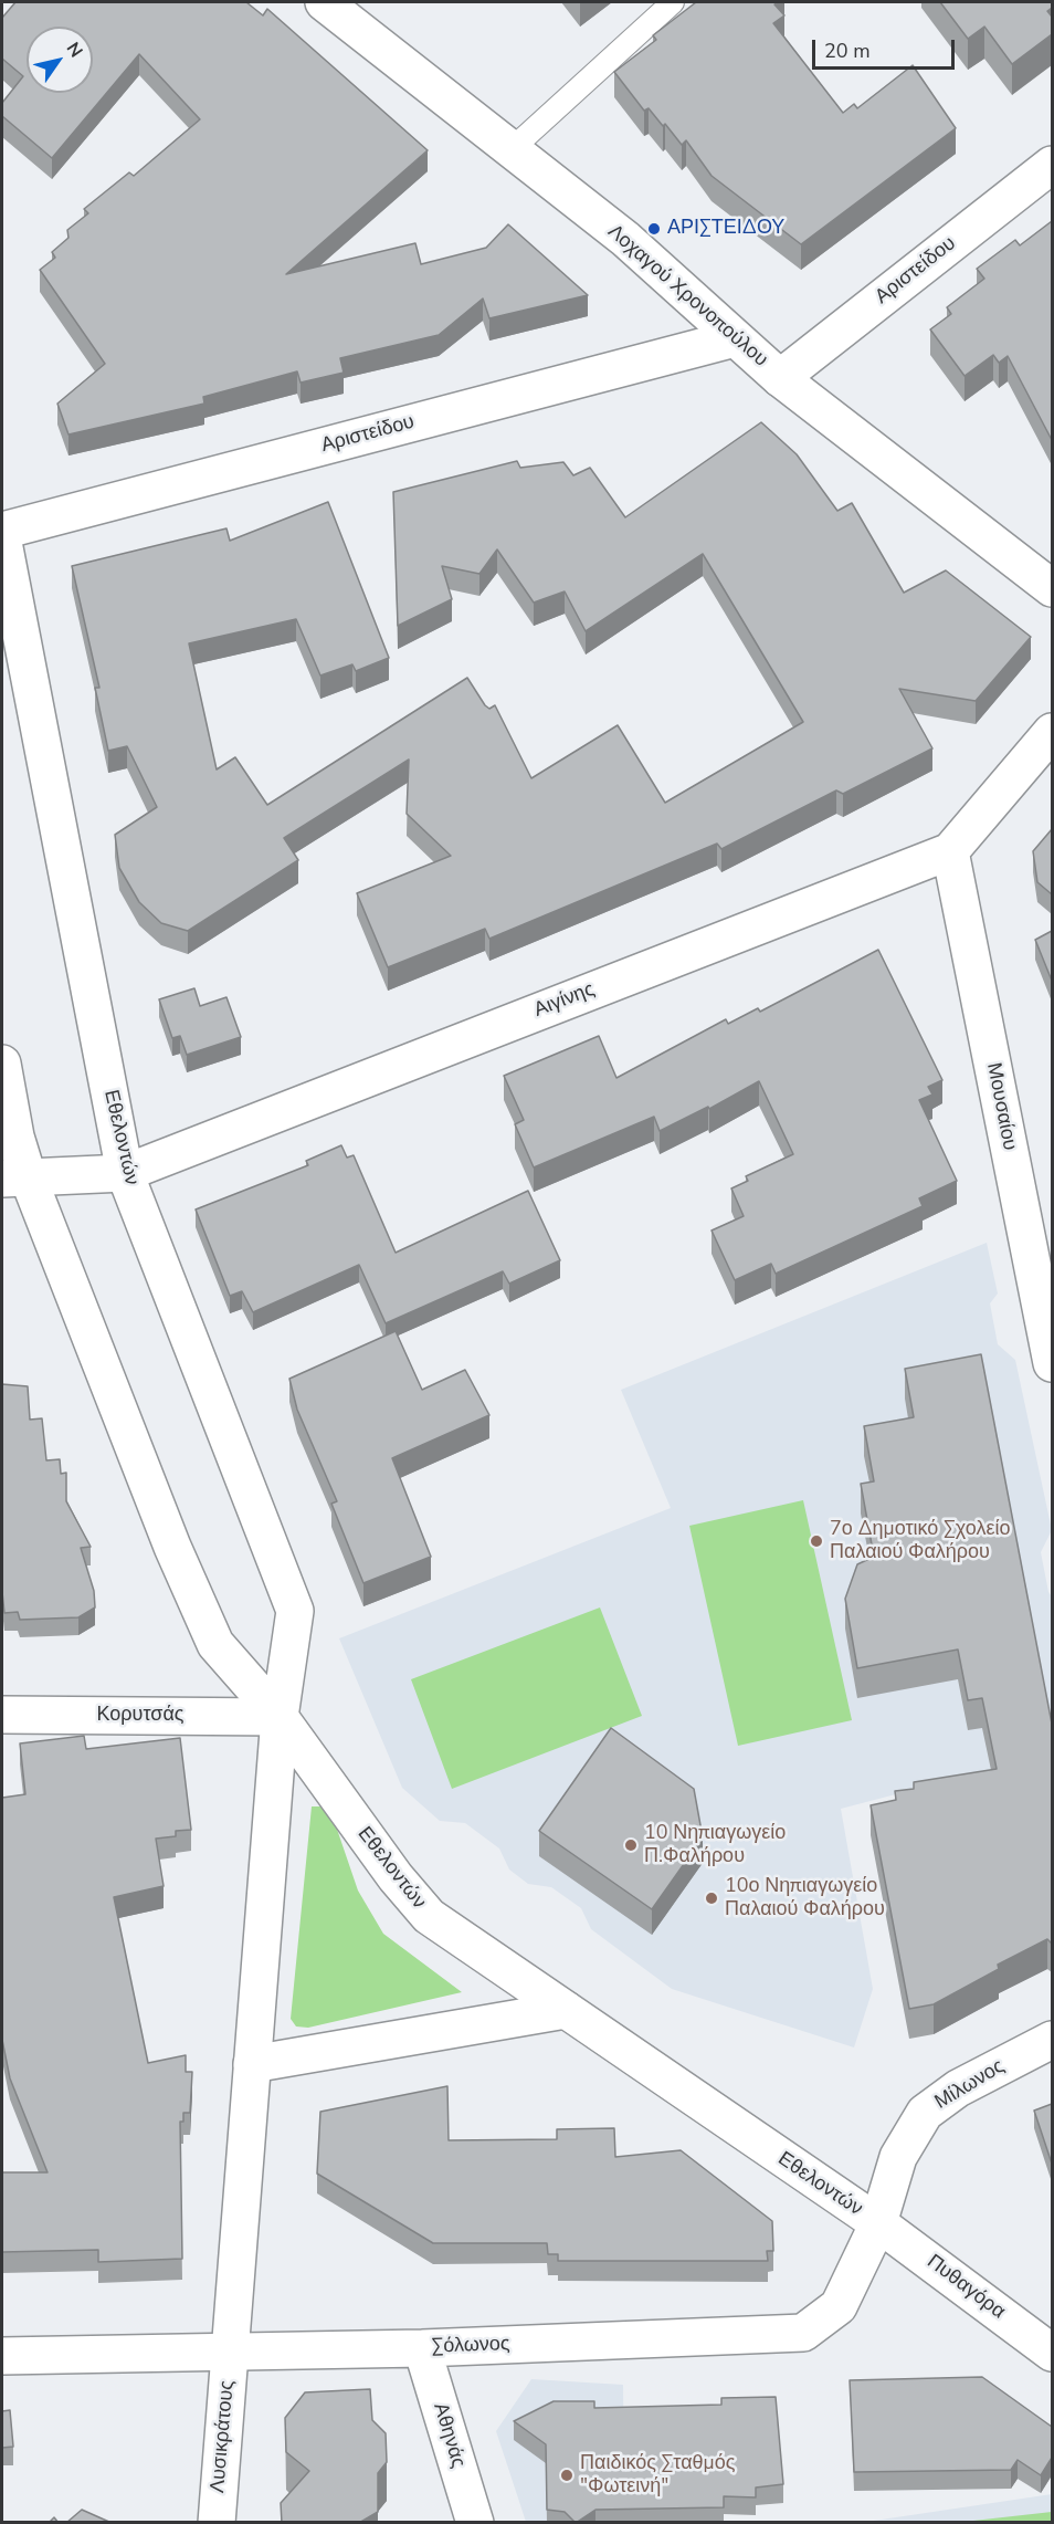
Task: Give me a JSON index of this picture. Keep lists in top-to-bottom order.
{
  "streets": {
    "street": [
      "Αριστείδου",
      "Λοχαγού Χρονοπούλου",
      "Αιγίνης",
      "Μουσαίου",
      "Εθελοντών",
      "Κορυτσάς",
      "Μίλωνος",
      "Πυθαγόρα",
      "Σόλωνος",
      "Αθηνάς",
      "Λυσικράτους"
    ]
  },
  "crossings": [
    ["Αριστείδου", "Λοχαγού Χρονοπούλου"],
    ["Αιγίνης", "Μουσαίου"],
    ["Αιγίνης", "Εθελοντών"],
    ["Εθελοντών", "Κορυτσάς"],
    ["Εθελοντών", "Μίλωνος"],
    ["Εθελοντών", "Πυθαγόρα"],
    ["Εθελοντών", "Σόλωνος"],
    ["Εθελοντών", "Λυσικράτους"],
    ["Μίλωνος", "Πυθαγόρα"],
    ["Μίλωνος", "Σόλωνος"],
    ["Πυθαγόρα", "Σόλωνος"],
    ["Σόλωνος", "Αθηνάς"],
    ["Σόλωνος", "Λυσικράτους"]
  ],
  "places": [
    "ΑΡΙΣΤΕΙΔΟΥ",
    "7ο Δημοτικό Σχολείο Παλαιού Φαλήρου",
    "10 Νηπιαγωγείο Π.Φαλήρου",
    "10ο Νηπιαγωγείο Παλαιού Φαλήρου",
    "Παιδικός Σταθμός \"Φωτεινή\""
  ],
  "scale_bar": "20 m",
  "north": "top right"
}
